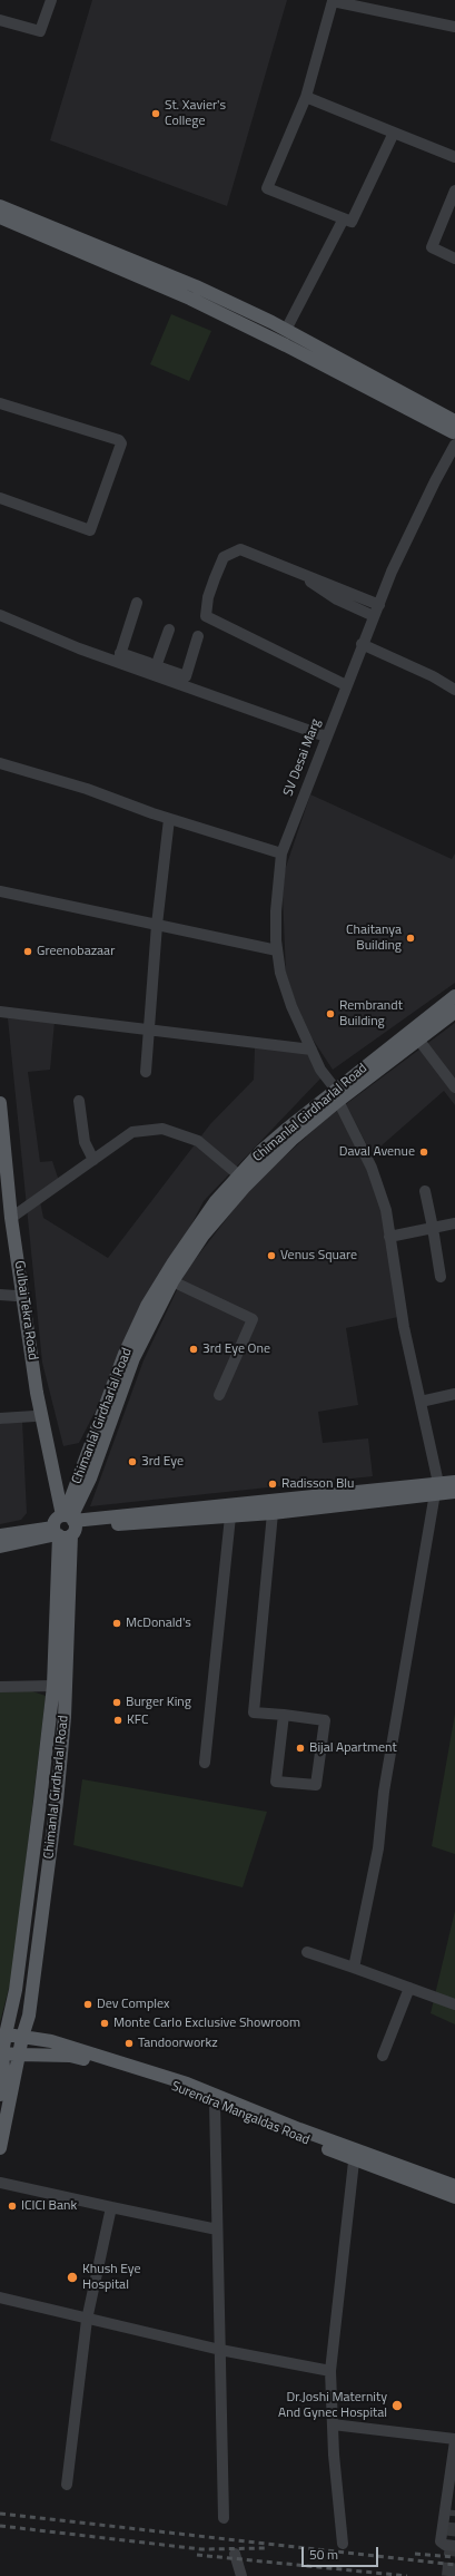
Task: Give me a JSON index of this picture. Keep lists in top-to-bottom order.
{
  "streets": {
    "main road": ["Chimanlal Girdharlal Road", "Gulbai Tekra Road", "Surendra Mangaldas Road"],
    "street": ["SV Desai Marg"]
  },
  "crossings": [
    ["SV Desai Marg", "Chimanlal Girdharlal Road"],
    ["Chimanlal Girdharlal Road", "Gulbai Tekra Road"],
    ["Chimanlal Girdharlal Road", "Surendra Mangaldas Road"]
  ],
  "places": [
    "St. Xavier's College",
    "Chaitanya Building",
    "Greenobazaar",
    "Rembrandt Building",
    "Daval Avenue",
    "Venus Square",
    "3rd Eye One",
    "3rd Eye",
    "Radisson Blu",
    "McDonald's",
    "Burger King",
    "KFC",
    "Bijal Apartment",
    "Dev Complex",
    "Monte Carlo Exclusive Showroom",
    "Tandoorworkz",
    "ICICI Bank",
    "Khush Eye Hospital",
    "Dr.Joshi Maternity And Gynec Hospital"
  ],
  "scale_bar": "50 m"
}
